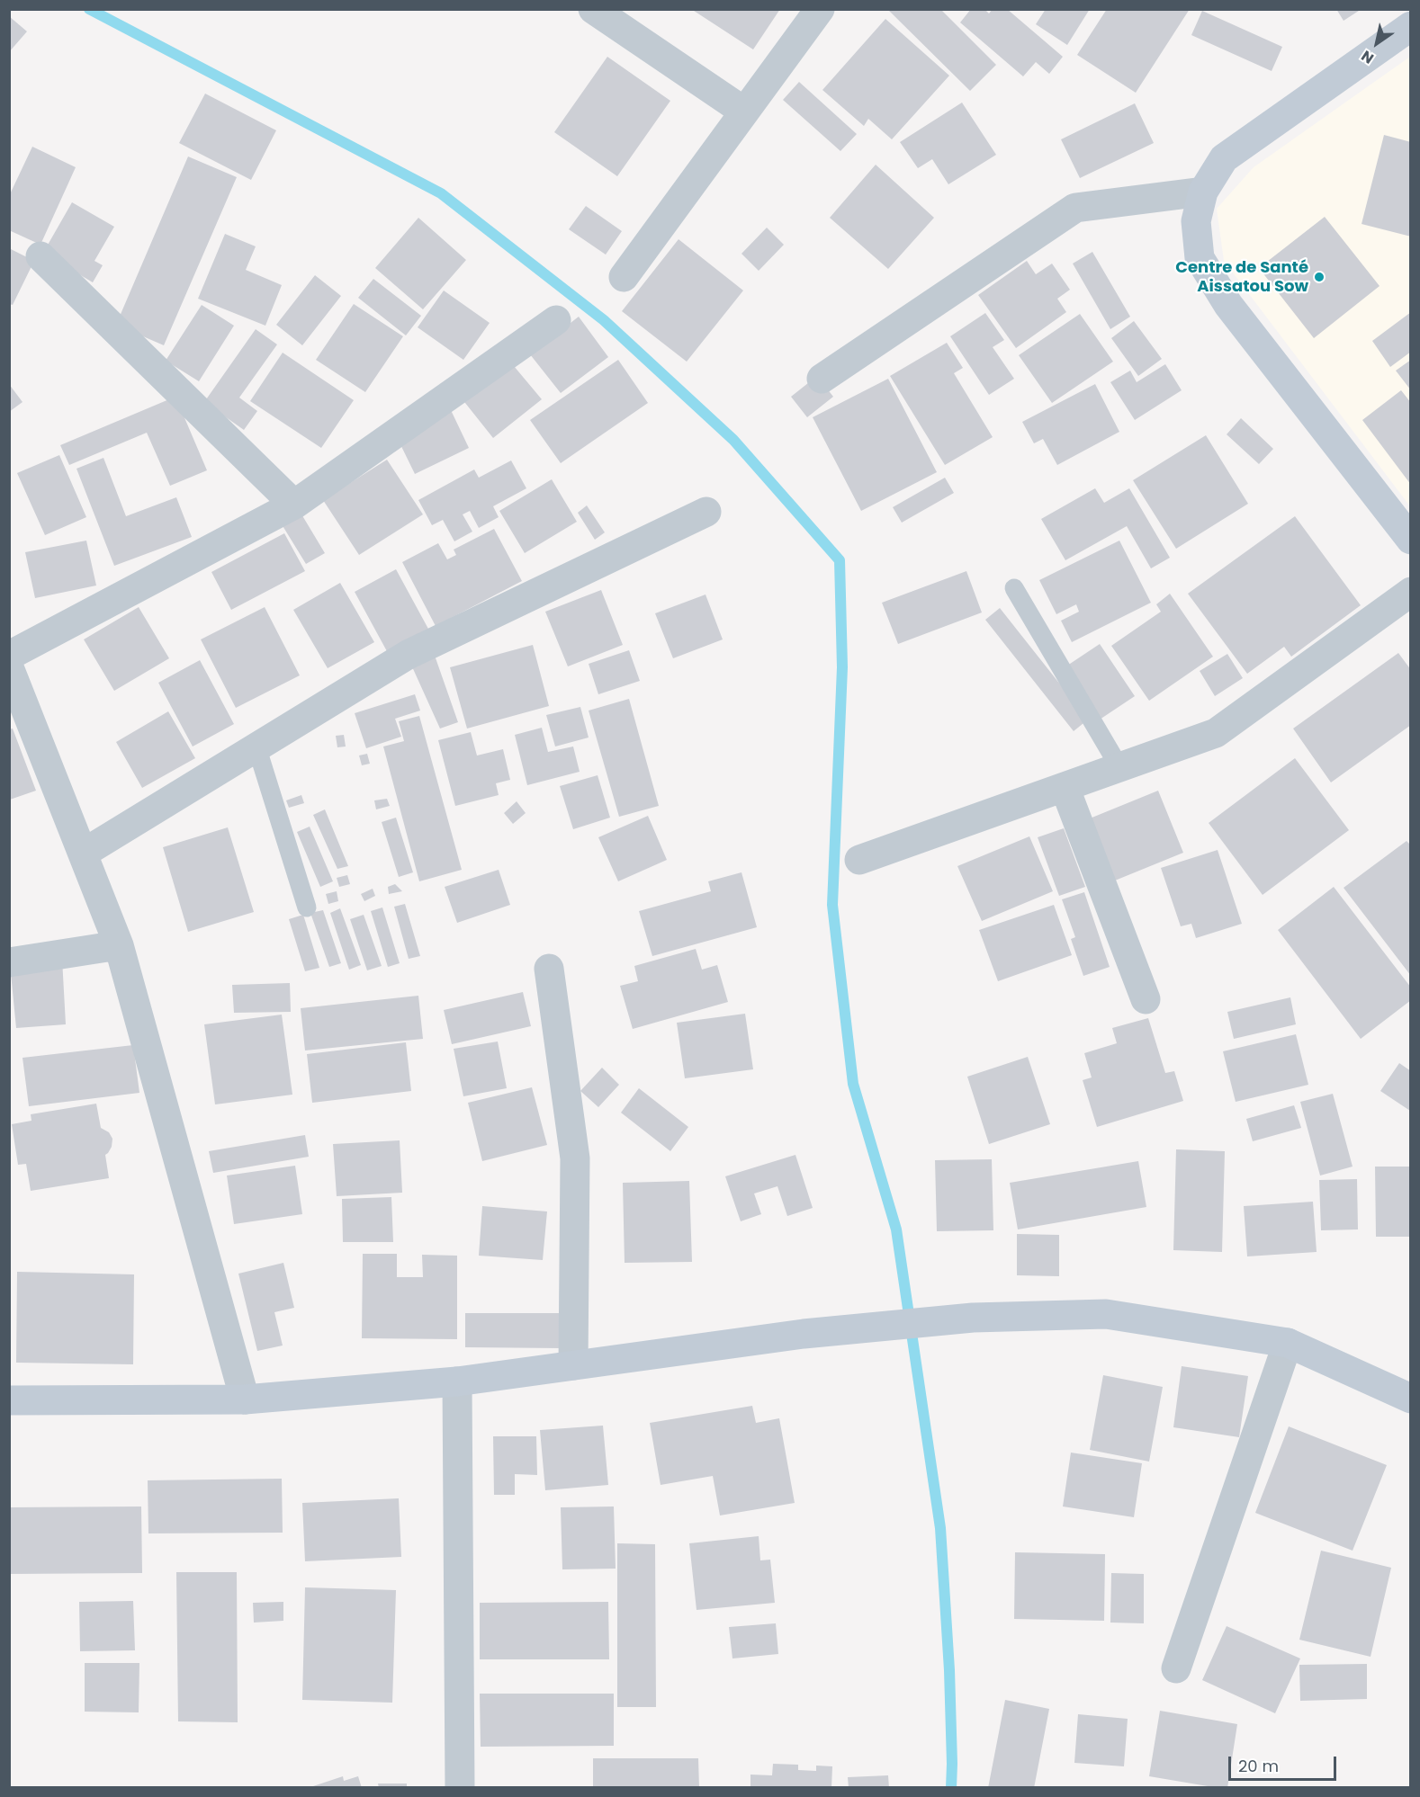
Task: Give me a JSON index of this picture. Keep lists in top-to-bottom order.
{
  "places": ["Centre de Santé Aissatou Sow"],
  "scale_bar": "20 m",
  "north": "bottom left"
}
